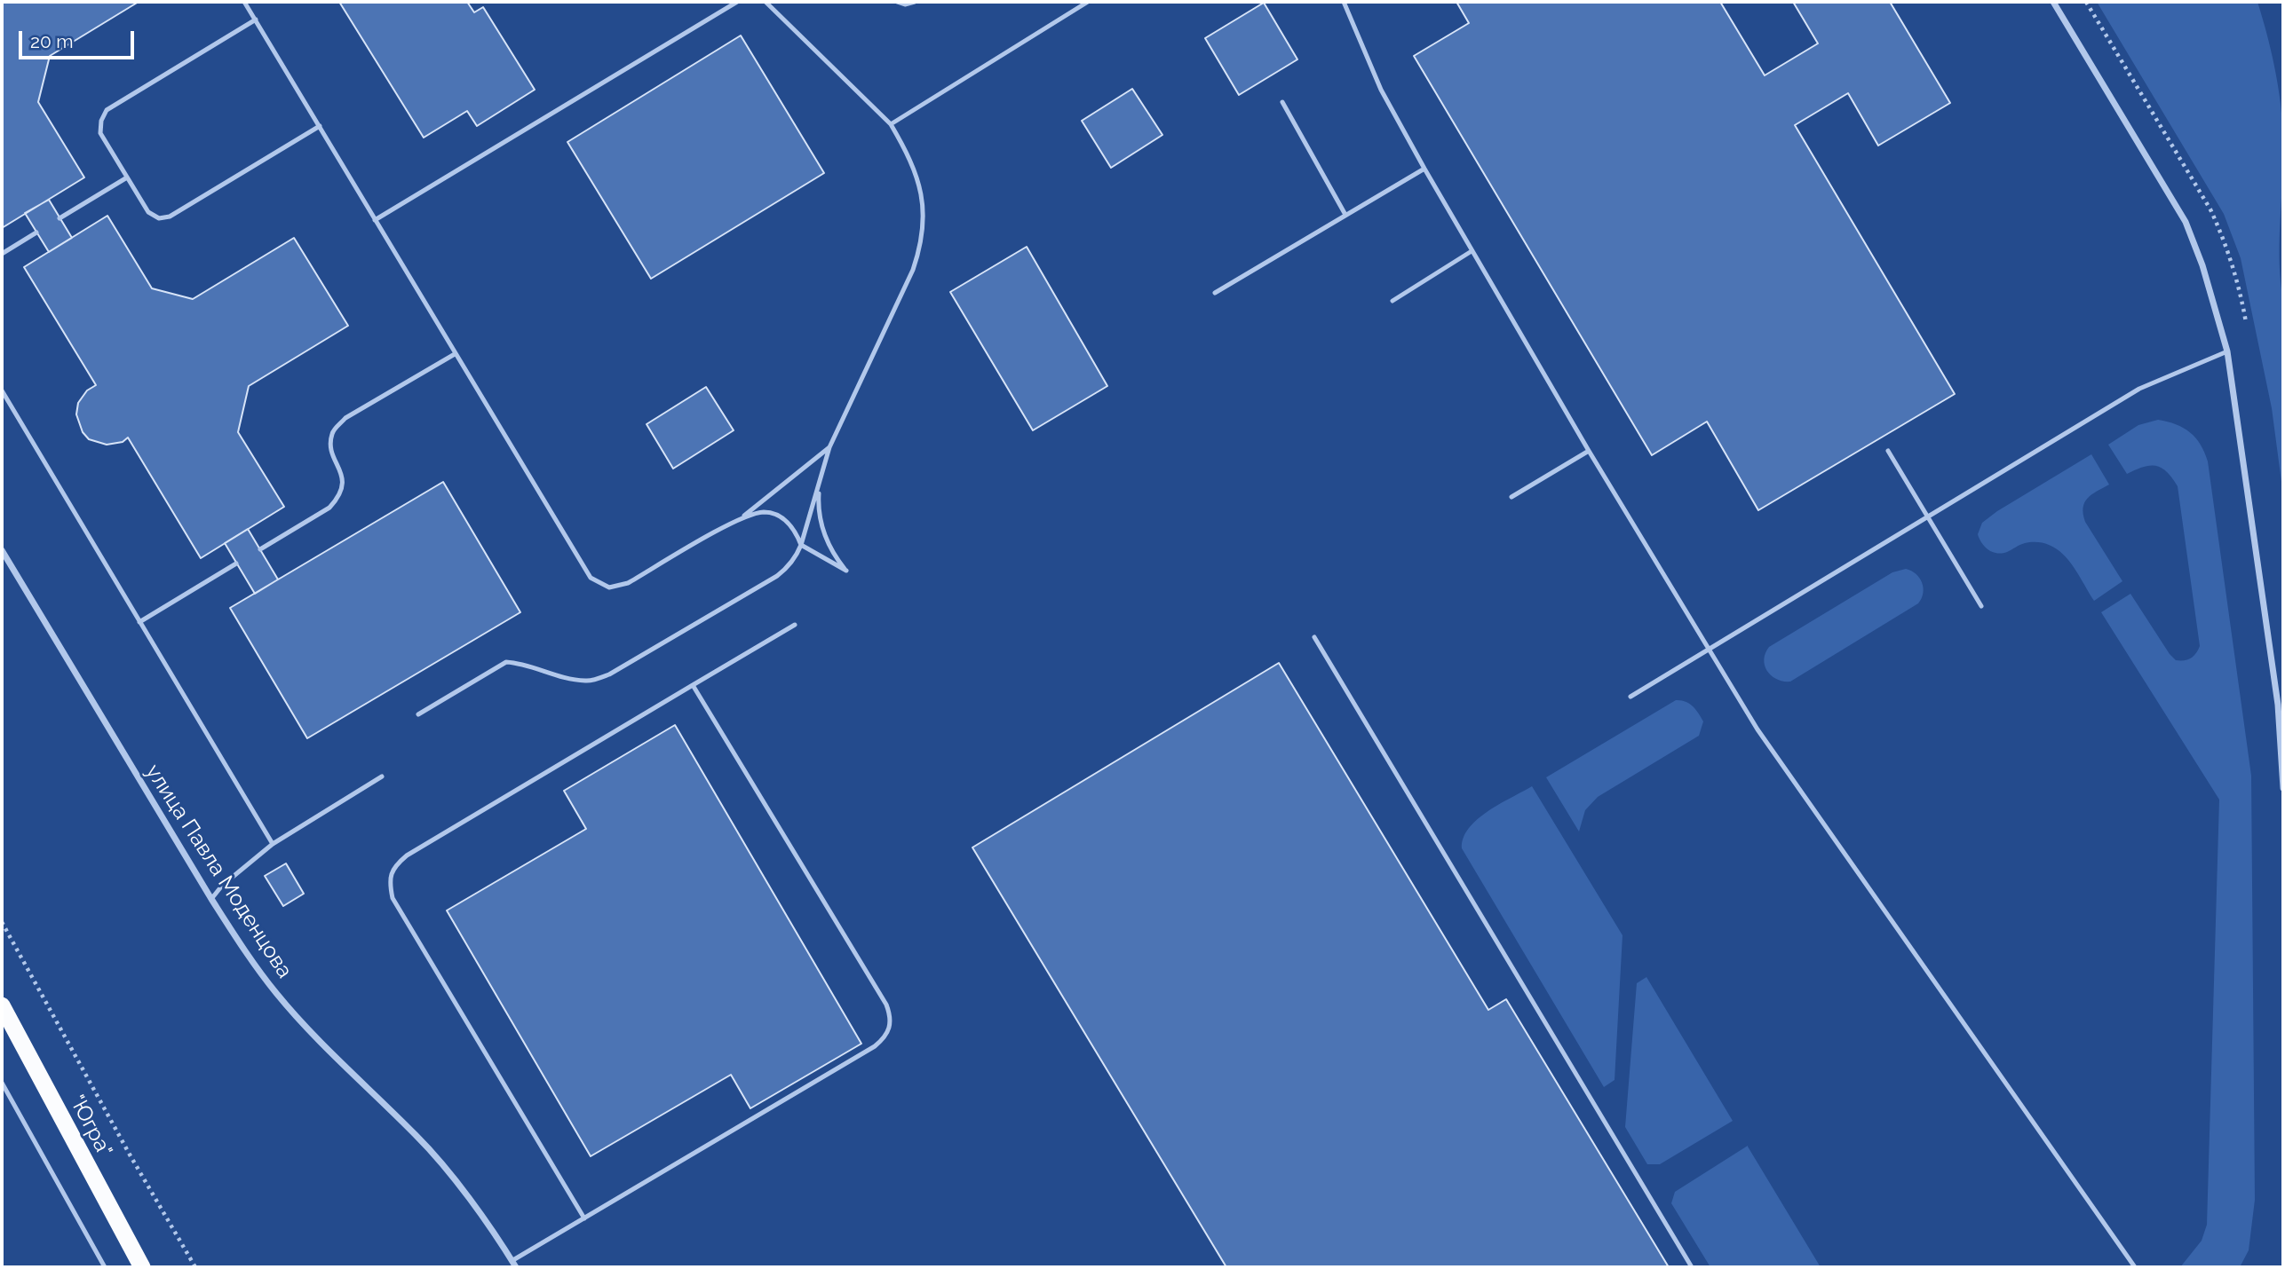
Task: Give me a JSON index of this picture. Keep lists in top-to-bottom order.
{
  "streets": {
    "highway": ["\"Югра\""],
    "street": ["улица Павла Моденцова"]
  },
  "scale_bar": "20 m"
}
